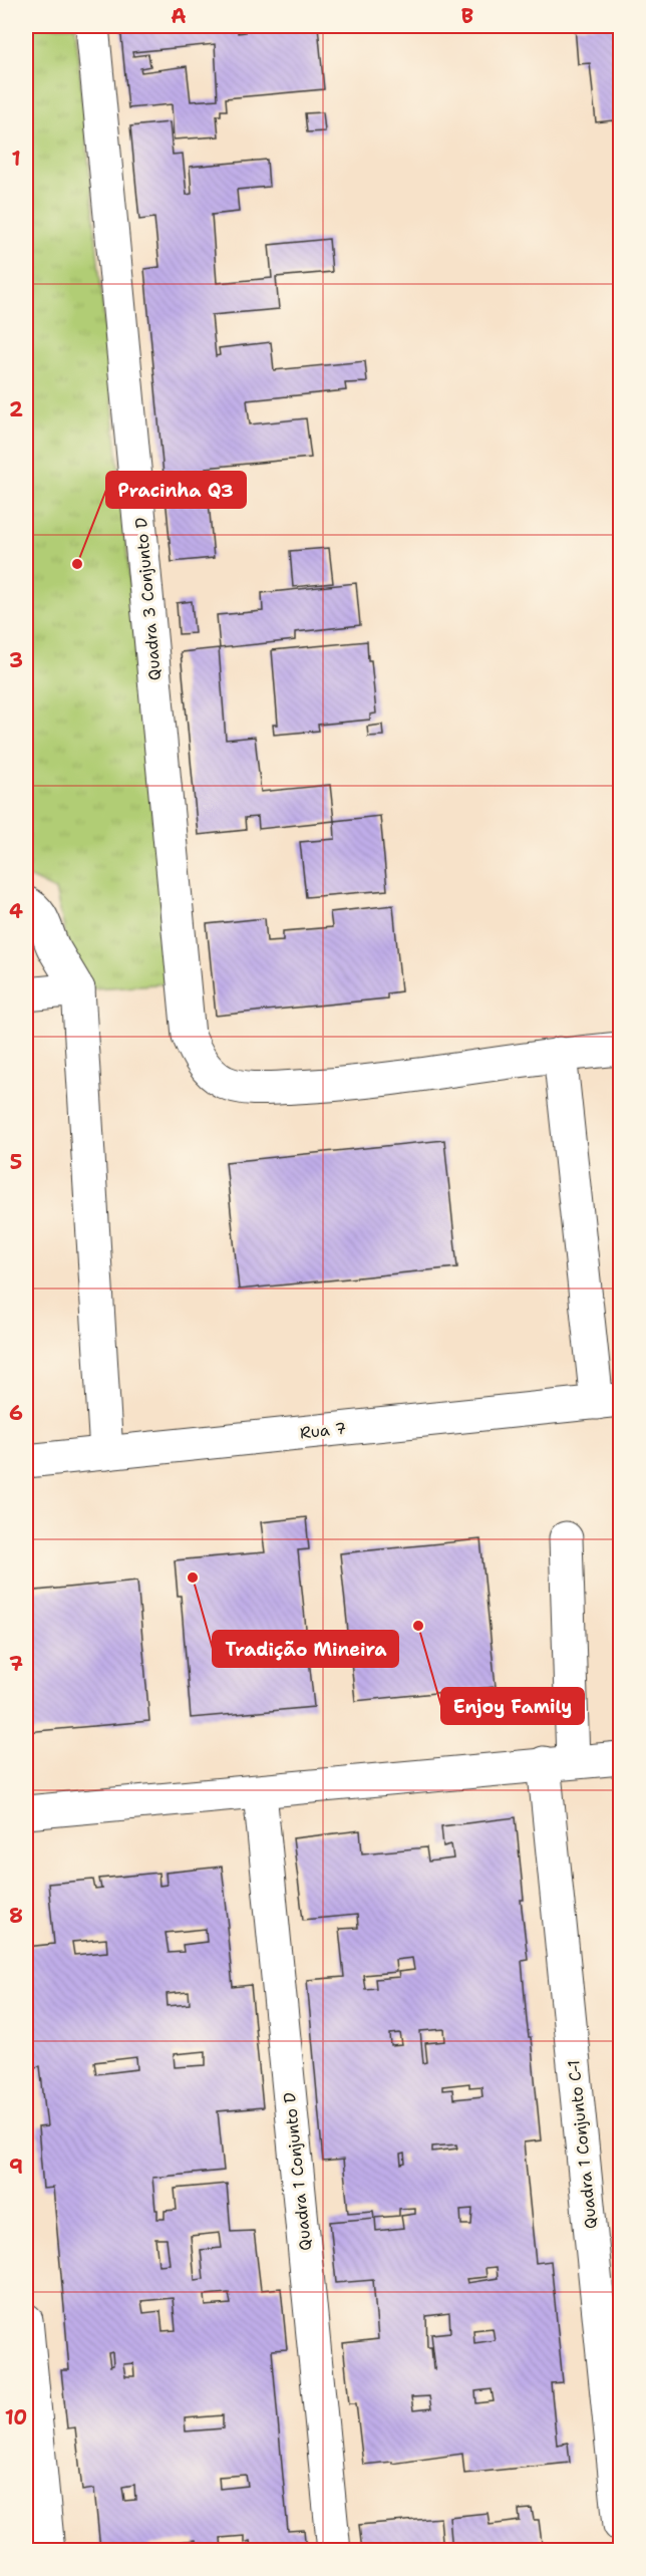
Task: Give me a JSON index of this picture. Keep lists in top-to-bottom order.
{
  "streets": {
    "street": [
      "Quadra 3 Conjunto D",
      "Rua 7",
      "Quadra 1 Conjunto C-1",
      "Quadra 1 Conjunto D"
    ]
  },
  "places": ["Pracinha Q3", "Tradição Mineira", "Enjoy Family"],
  "grid": {
    "columns": ["A", "B"],
    "rows": [
      "1",
      "2",
      "3",
      "4",
      "5",
      "6",
      "7",
      "8",
      "9",
      "10"
    ]
  }
}
